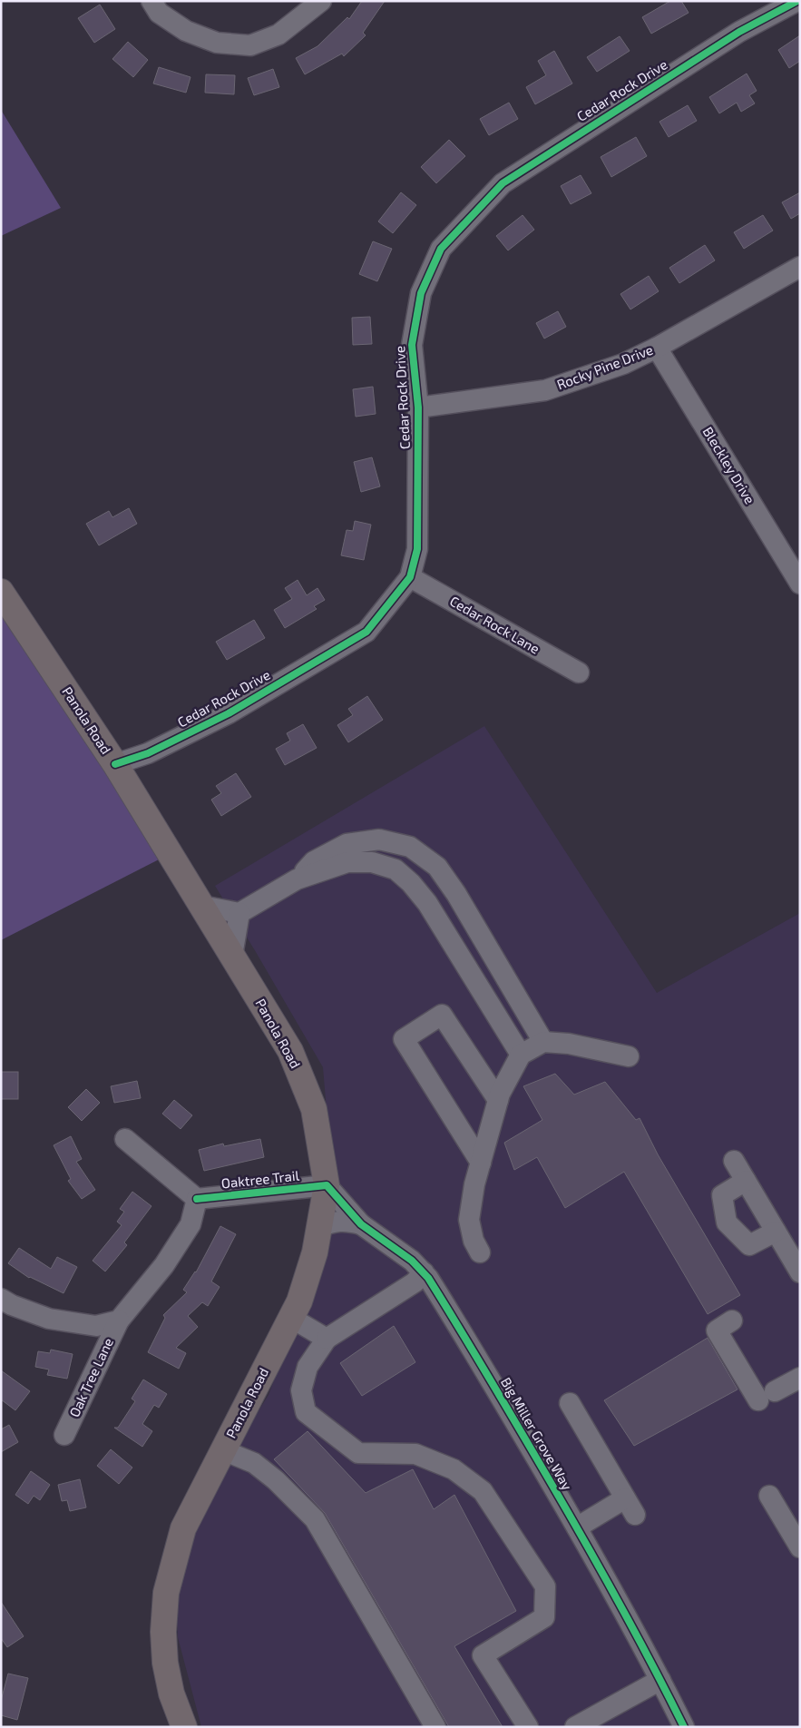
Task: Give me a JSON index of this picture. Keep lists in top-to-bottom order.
{
  "streets": {
    "main road": ["Panola Road"],
    "street": [
      "Cedar Rock Drive",
      "Rocky Pine Drive",
      "Bleckley Drive",
      "Cedar Rock Lane",
      "Oaktree Trail",
      "Oak Tree Lane",
      "Big Miller Grove Way"
    ]
  },
  "crossings": [
    ["Cedar Rock Drive", "Rocky Pine Drive"],
    ["Cedar Rock Drive", "Cedar Rock Lane"],
    ["Cedar Rock Drive", "Panola Road"],
    ["Rocky Pine Drive", "Bleckley Drive"],
    ["Panola Road", "Oaktree Trail"],
    ["Panola Road", "Big Miller Grove Way"],
    ["Oaktree Trail", "Big Miller Grove Way"]
  ]
}
